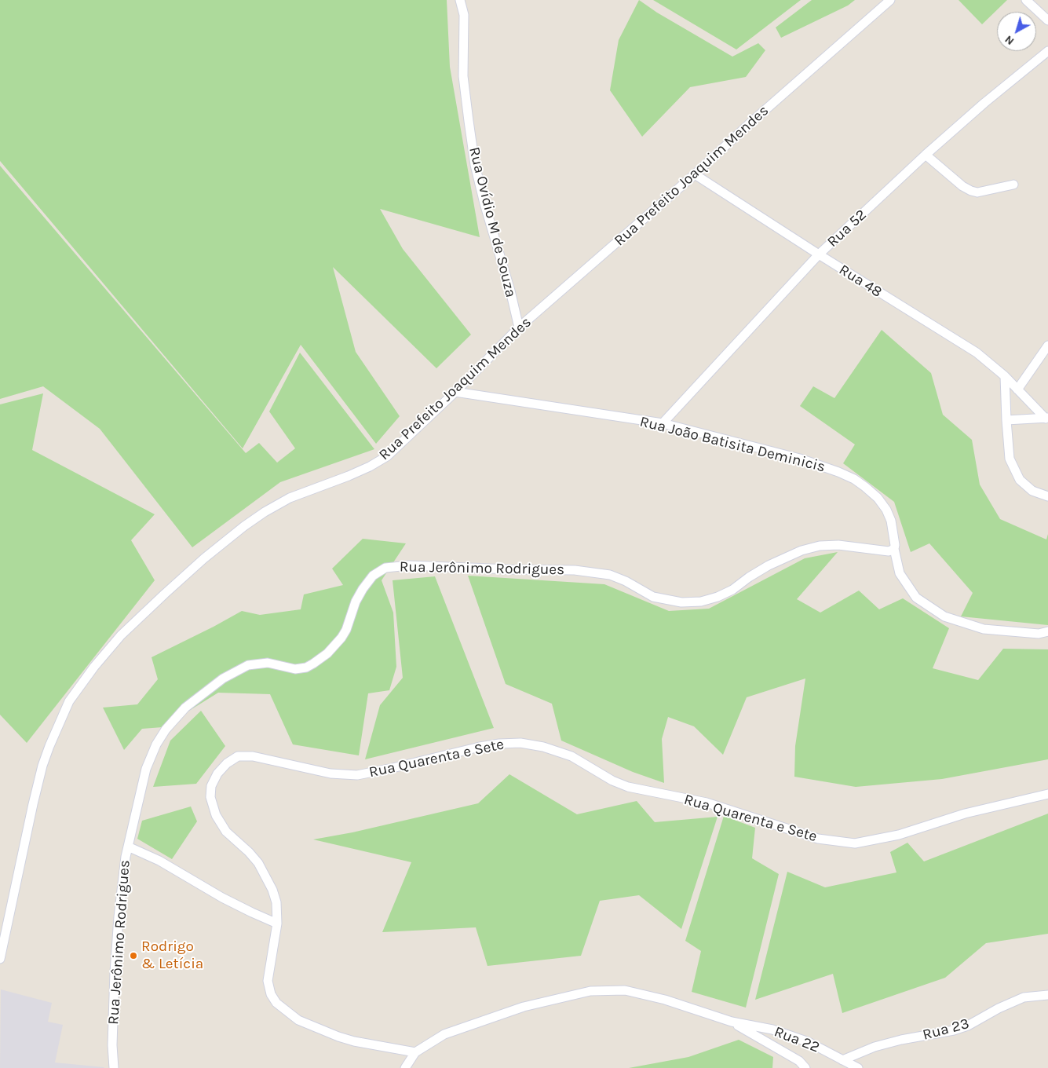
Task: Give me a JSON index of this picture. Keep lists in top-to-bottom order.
{
  "streets": {
    "street": [
      "Rua Prefeito Joaquim Mendes",
      "Rua Ovídio M de Souza",
      "Rua 52",
      "Rua 48",
      "Rua João Batisita Deminicis",
      "Rua Jerônimo Rodrigues",
      "Rua Quarenta e Sete",
      "Rua 23",
      "Rua 22"
    ]
  },
  "crossings": [
    ["Rua Prefeito Joaquim Mendes", "Rua Ovídio M de Souza"],
    ["Rua Prefeito Joaquim Mendes", "Rua 48"],
    ["Rua Prefeito Joaquim Mendes", "Rua João Batisita Deminicis"],
    ["Rua 52", "Rua 48"],
    ["Rua 52", "Rua João Batisita Deminicis"],
    ["Rua João Batisita Deminicis", "Rua Jerônimo Rodrigues"],
    ["Rua 23", "Rua 22"]
  ],
  "places": ["Rodrigo & Letícia"],
  "north": "bottom left"
}
